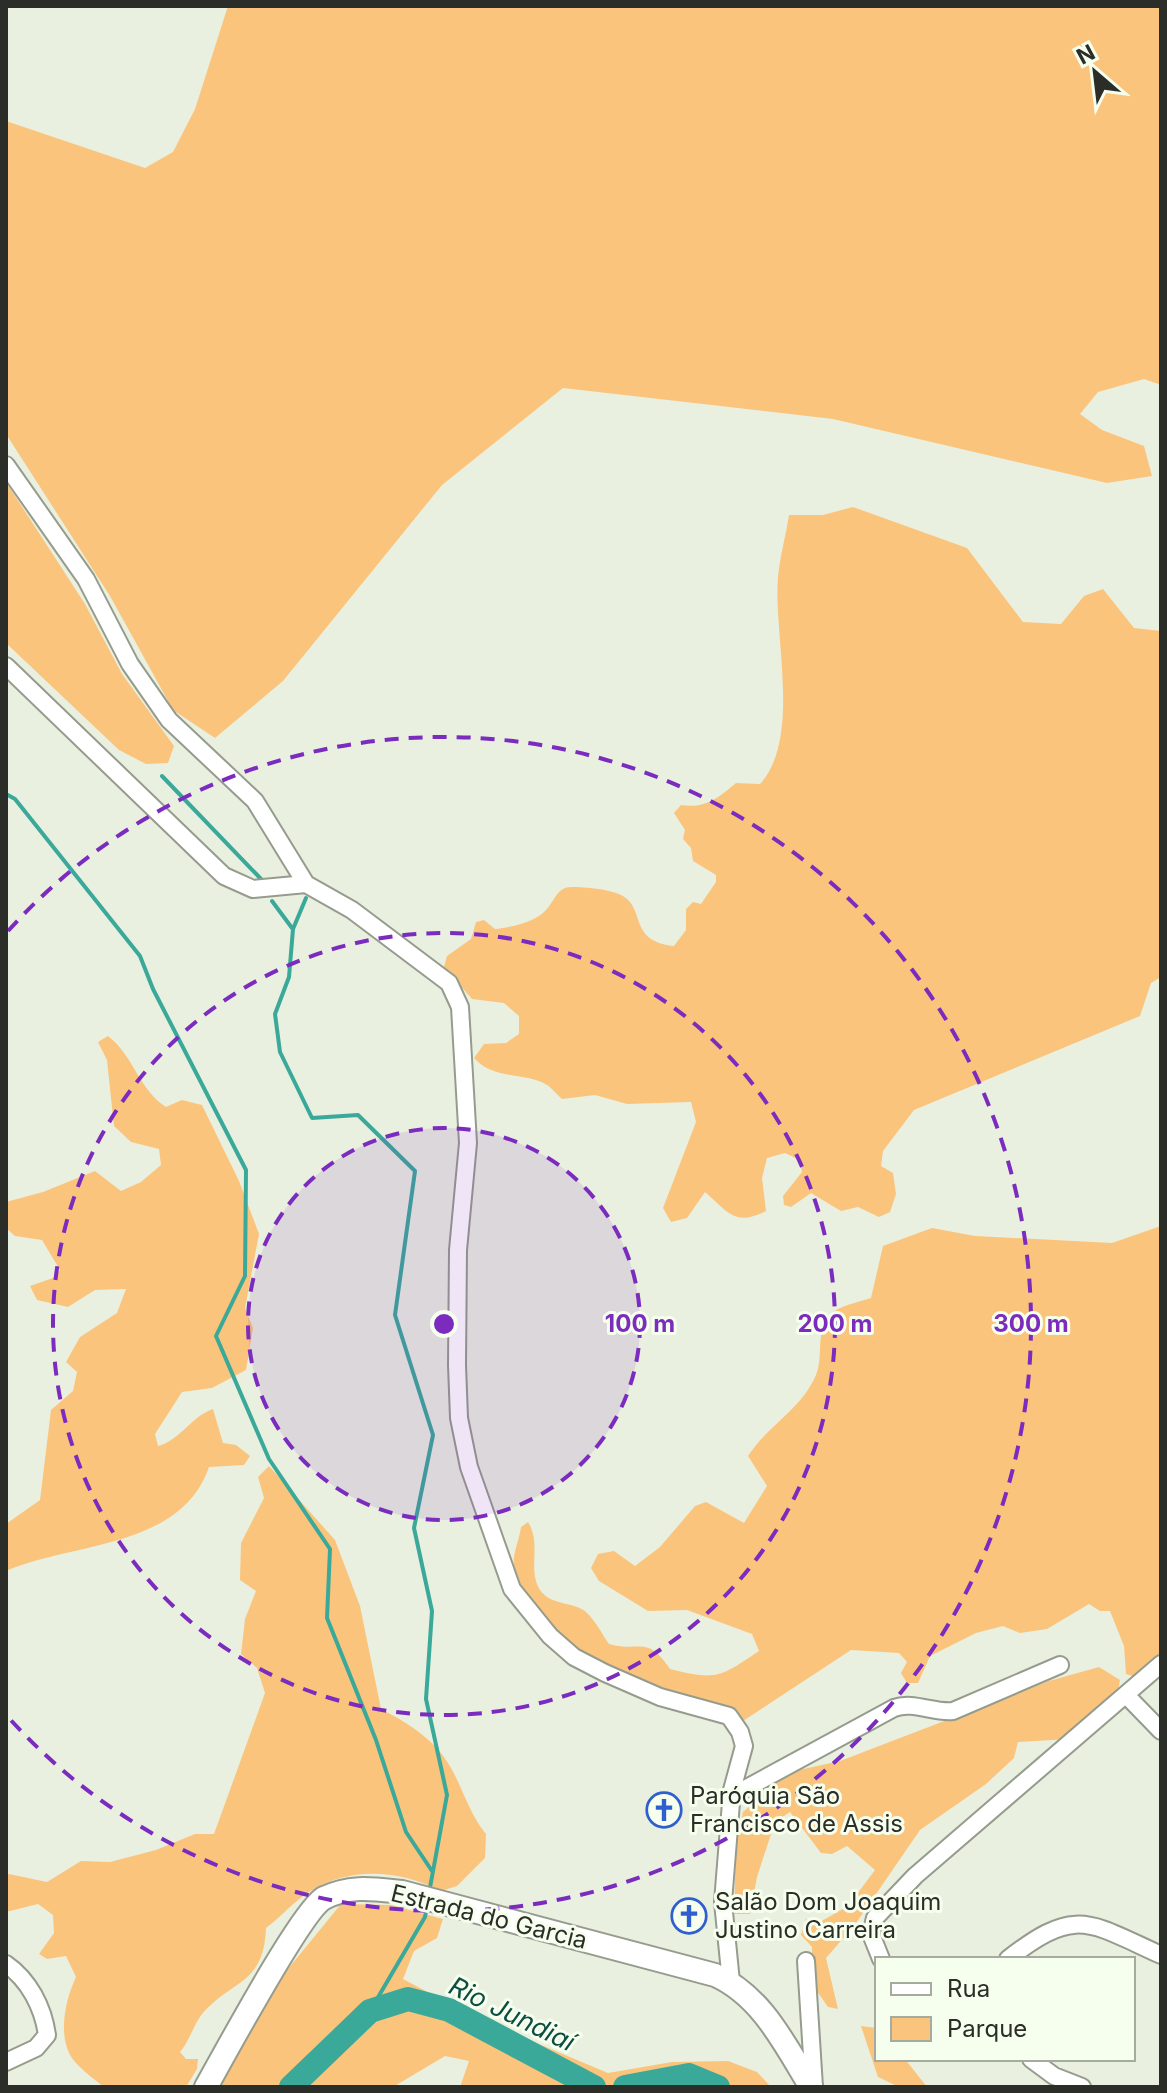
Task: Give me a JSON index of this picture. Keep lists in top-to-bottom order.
{
  "streets": {
    "street": ["Estrada do Garcia"]
  },
  "water": ["Rio Jundiaí"],
  "places": {
    "church": ["Paróquia São Francisco de Assis", "Salão Dom Joaquim Justino Carreira"]
  },
  "legend": ["Rua", "Parque"],
  "north": "top left",
  "rings": ["100 m", "200 m", "300 m"]
}
